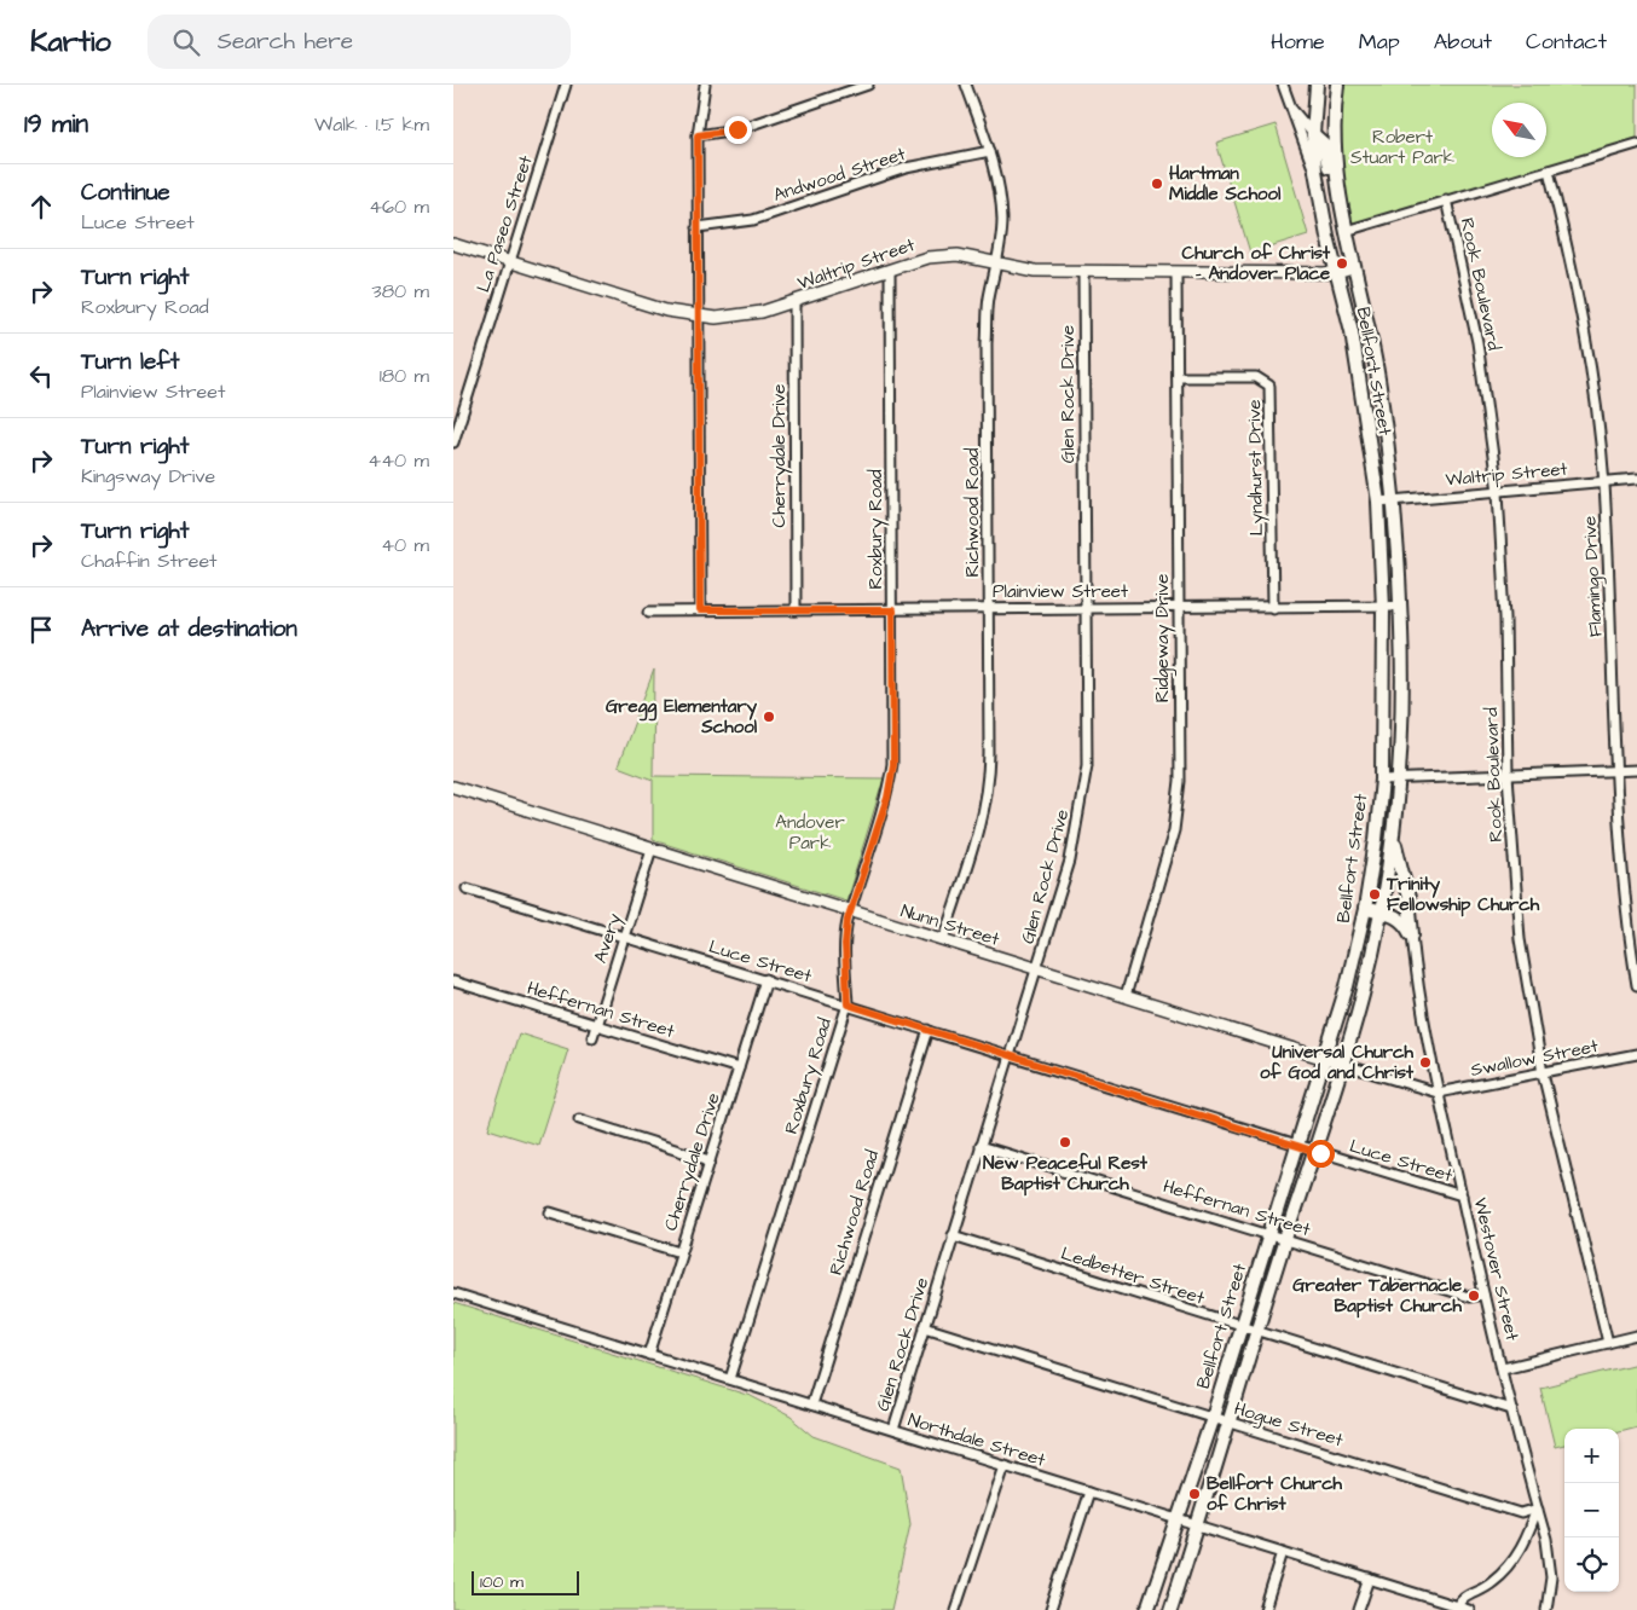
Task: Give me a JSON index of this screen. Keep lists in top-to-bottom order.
{
  "streets": {
    "main road": ["Bellfort Street"],
    "street": [
      "Andwood Street",
      "La Paseo Street",
      "Waltrip Street",
      "Rook Boulevard",
      "Glen Rock Drive",
      "Cherrydale Drive",
      "Lyndhurst Drive",
      "Richwood Road",
      "Roxbury Road",
      "Flamingo Drive",
      "Plainview Street",
      "Ridgeway Drive",
      "Nunn Street",
      "Avery",
      "Luce Street",
      "Heffernan Street",
      "Swallow Street",
      "Westover Street",
      "Ledbetter Street",
      "Hogue Street",
      "Northdale Street"
    ]
  },
  "crossings": [
    ["Andwood Street", "Richwood Road"],
    ["La Paseo Street", "Waltrip Street"],
    ["Waltrip Street", "Rook Boulevard"],
    ["Waltrip Street", "Bellfort Street"],
    ["Waltrip Street", "Glen Rock Drive"],
    ["Waltrip Street", "Cherrydale Drive"],
    ["Waltrip Street", "Richwood Road"],
    ["Waltrip Street", "Roxbury Road"],
    ["Waltrip Street", "Flamingo Drive"],
    ["Waltrip Street", "Ridgeway Drive"],
    ["Rook Boulevard", "Swallow Street"],
    ["Bellfort Street", "Plainview Street"],
    ["Bellfort Street", "Nunn Street"],
    ["Bellfort Street", "Luce Street"],
    ["Bellfort Street", "Heffernan Street"],
    ["Bellfort Street", "Ledbetter Street"],
    ["Bellfort Street", "Hogue Street"],
    ["Bellfort Street", "Northdale Street"],
    ["Glen Rock Drive", "Plainview Street"],
    ["Glen Rock Drive", "Nunn Street"],
    ["Glen Rock Drive", "Luce Street"],
    ["Glen Rock Drive", "Heffernan Street"],
    ["Glen Rock Drive", "Ledbetter Street"],
    ["Glen Rock Drive", "Hogue Street"],
    ["Glen Rock Drive", "Northdale Street"],
    ["Cherrydale Drive", "Plainview Street"],
    ["Cherrydale Drive", "Luce Street"],
    ["Cherrydale Drive", "Heffernan Street"],
    ["Cherrydale Drive", "Northdale Street"],
    ["Lyndhurst Drive", "Plainview Street"],
    ["Lyndhurst Drive", "Ridgeway Drive"],
    ["Richwood Road", "Plainview Street"],
    ["Richwood Road", "Nunn Street"],
    ["Richwood Road", "Luce Street"],
    ["Richwood Road", "Northdale Street"],
    ["Roxbury Road", "Plainview Street"],
    ["Roxbury Road", "Nunn Street"],
    ["Roxbury Road", "Luce Street"],
    ["Roxbury Road", "Northdale Street"],
    ["Plainview Street", "Ridgeway Drive"],
    ["Ridgeway Drive", "Nunn Street"],
    ["Nunn Street", "Avery"],
    ["Nunn Street", "Swallow Street"],
    ["Nunn Street", "Westover Street"],
    ["Avery", "Luce Street"],
    ["Avery", "Heffernan Street"],
    ["Luce Street", "Westover Street"],
    ["Heffernan Street", "Westover Street"],
    ["Swallow Street", "Westover Street"],
    ["Westover Street", "Ledbetter Street"],
    ["Westover Street", "Hogue Street"]
  ],
  "parks": ["Robert Stuart Park", "Andover Park"],
  "places": [
    "Hartman Middle School",
    "Church of Christ - Andover Place",
    "Gregg Elementary School",
    "Trinity Fellowship Church",
    "Universal Church of God and Christ",
    "New Peaceful Rest Baptist Church",
    "Greater Tabernacle Baptist Church",
    "Bellfort Church of Christ"
  ],
  "scale_bar": "100 m",
  "north": "top left",
  "page": {
    "header": "Kartio",
    "search": "Search here",
    "nav": [
      "Home",
      "Map",
      "About",
      "Contact"
    ],
    "heading": ["19 min", "Walk · 1.5 km"],
    "list": [
      ["Continue", "Luce Street", "460 m"],
      ["Turn right", "Roxbury Road", "380 m"],
      ["Turn left", "Plainview Street", "180 m"],
      ["Turn right", "Kingsway Drive", "440 m"],
      ["Turn right", "Chaffin Street", "40 m"],
      "Arrive at destination"
    ],
    "map_buttons": ["+", "−"],
    "scale": "100 m"
  }
}
